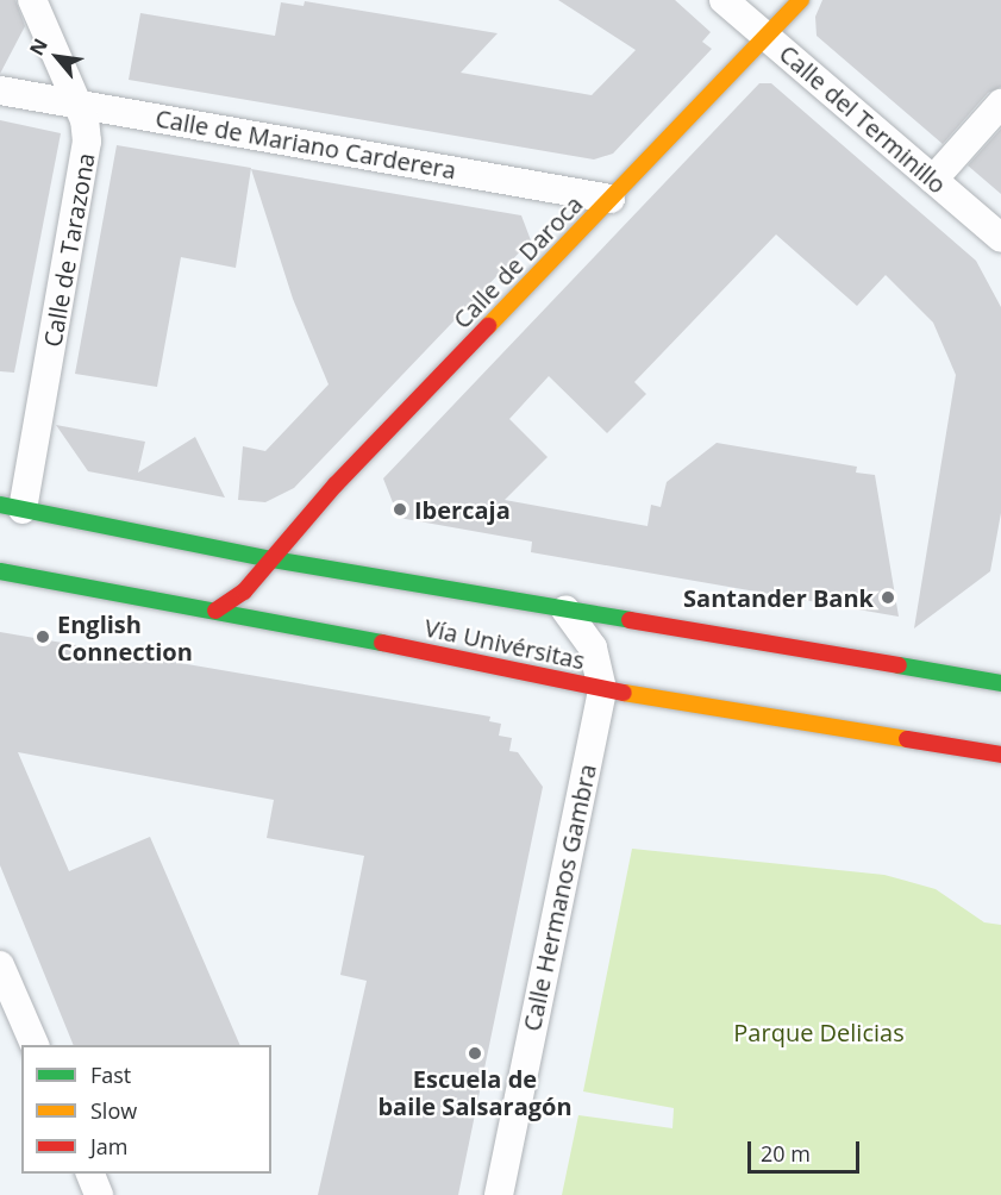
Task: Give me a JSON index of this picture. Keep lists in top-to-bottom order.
{
  "streets": {
    "main road": ["Calle de Daroca", "Vía Univérsitas"],
    "street": [
      "Calle del Terminillo",
      "Calle de Mariano Carderera",
      "Calle de Tarazona",
      "Calle Hermanos Gambra"
    ]
  },
  "crossings": [
    ["Calle del Terminillo", "Calle de Daroca"],
    ["Calle de Mariano Carderera", "Calle de Tarazona"],
    ["Calle de Mariano Carderera", "Calle de Daroca"],
    ["Calle de Tarazona", "Vía Univérsitas"],
    ["Calle de Daroca", "Vía Univérsitas"],
    ["Vía Univérsitas", "Calle Hermanos Gambra"]
  ],
  "parks": ["Parque Delicias"],
  "places": [
    "Ibercaja",
    "Santander Bank",
    "English Connection",
    "Escuela de baile Salsaragón"
  ],
  "legend": ["Fast", "Slow", "Jam"],
  "scale_bar": "20 m",
  "north": "top left"
}
